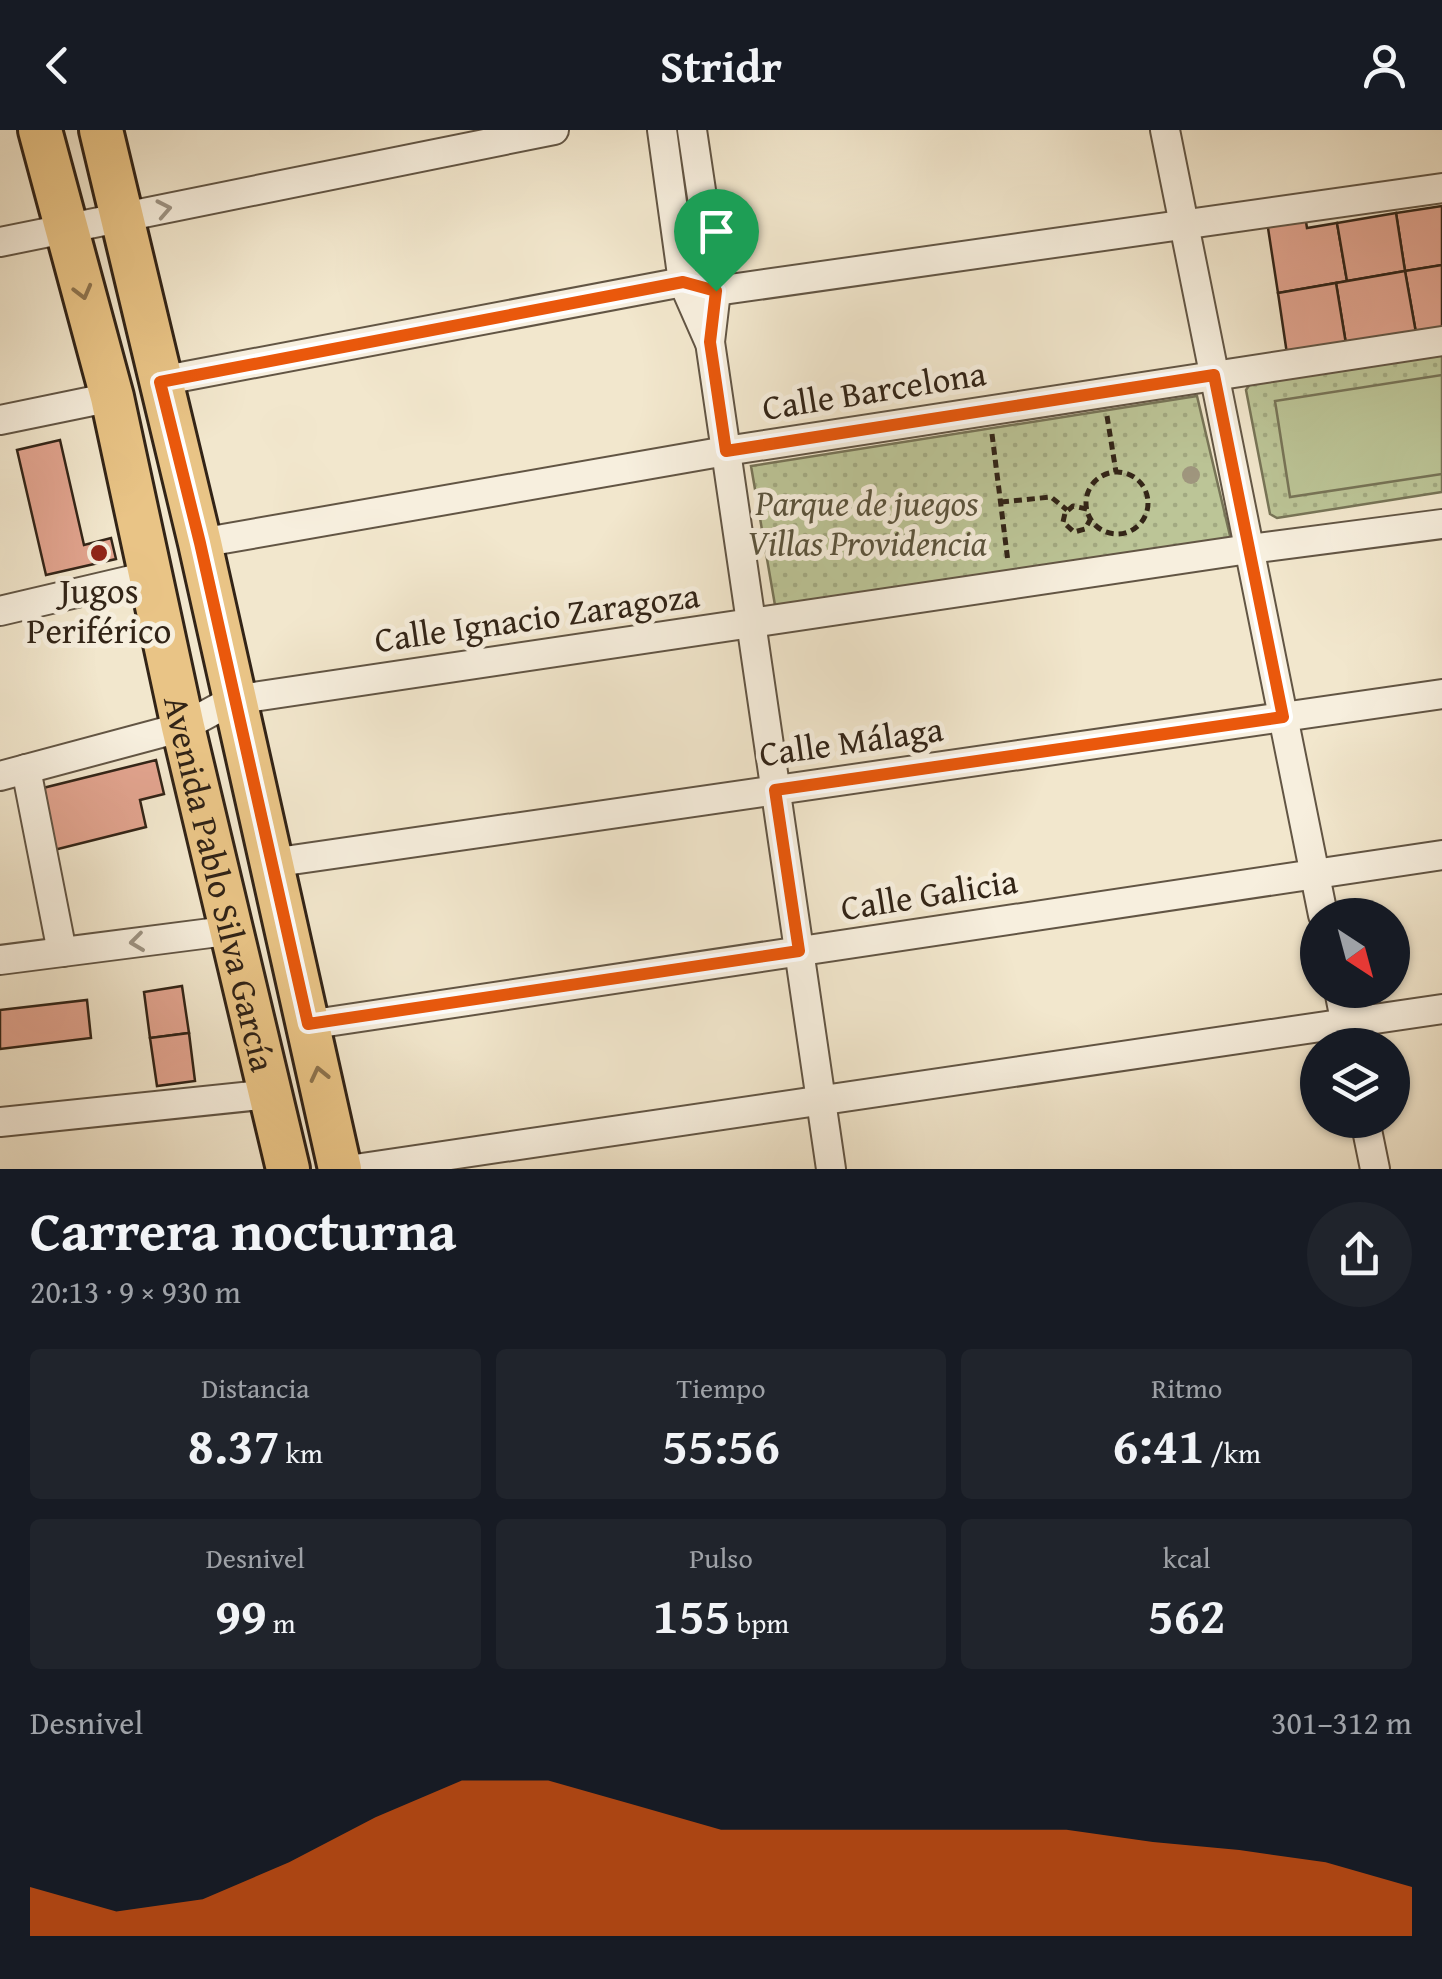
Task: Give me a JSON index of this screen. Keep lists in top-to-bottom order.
{
  "streets": {
    "main road": ["Avenida Pablo Silva García"],
    "street": [
      "Calle Barcelona",
      "Calle Ignacio Zaragoza",
      "Calle Málaga",
      "Calle Galicia"
    ]
  },
  "crossings": [
    ["Calle Barcelona", "Avenida Pablo Silva García"],
    ["Calle Ignacio Zaragoza", "Avenida Pablo Silva García"],
    ["Calle Málaga", "Avenida Pablo Silva García"],
    ["Avenida Pablo Silva García", "Calle Galicia"]
  ],
  "parks": ["Parque de juegos Villas Providencia"],
  "places": ["Jugos Periférico"],
  "north": "bottom right",
  "page": {
    "header": "Stridr",
    "heading": ["Carrera nocturna", "20:13 · 9 × 930 m"],
    "stats": [
      ["Distancia", "8.37 km"],
      ["Tiempo", "55:56"],
      ["Ritmo", "6:41 /km"],
      ["Desnivel", "99 m"],
      ["Pulso", "155 bpm"],
      ["kcal", "562"]
    ],
    "chart": ["Desnivel", "301–312 m"]
  }
}
